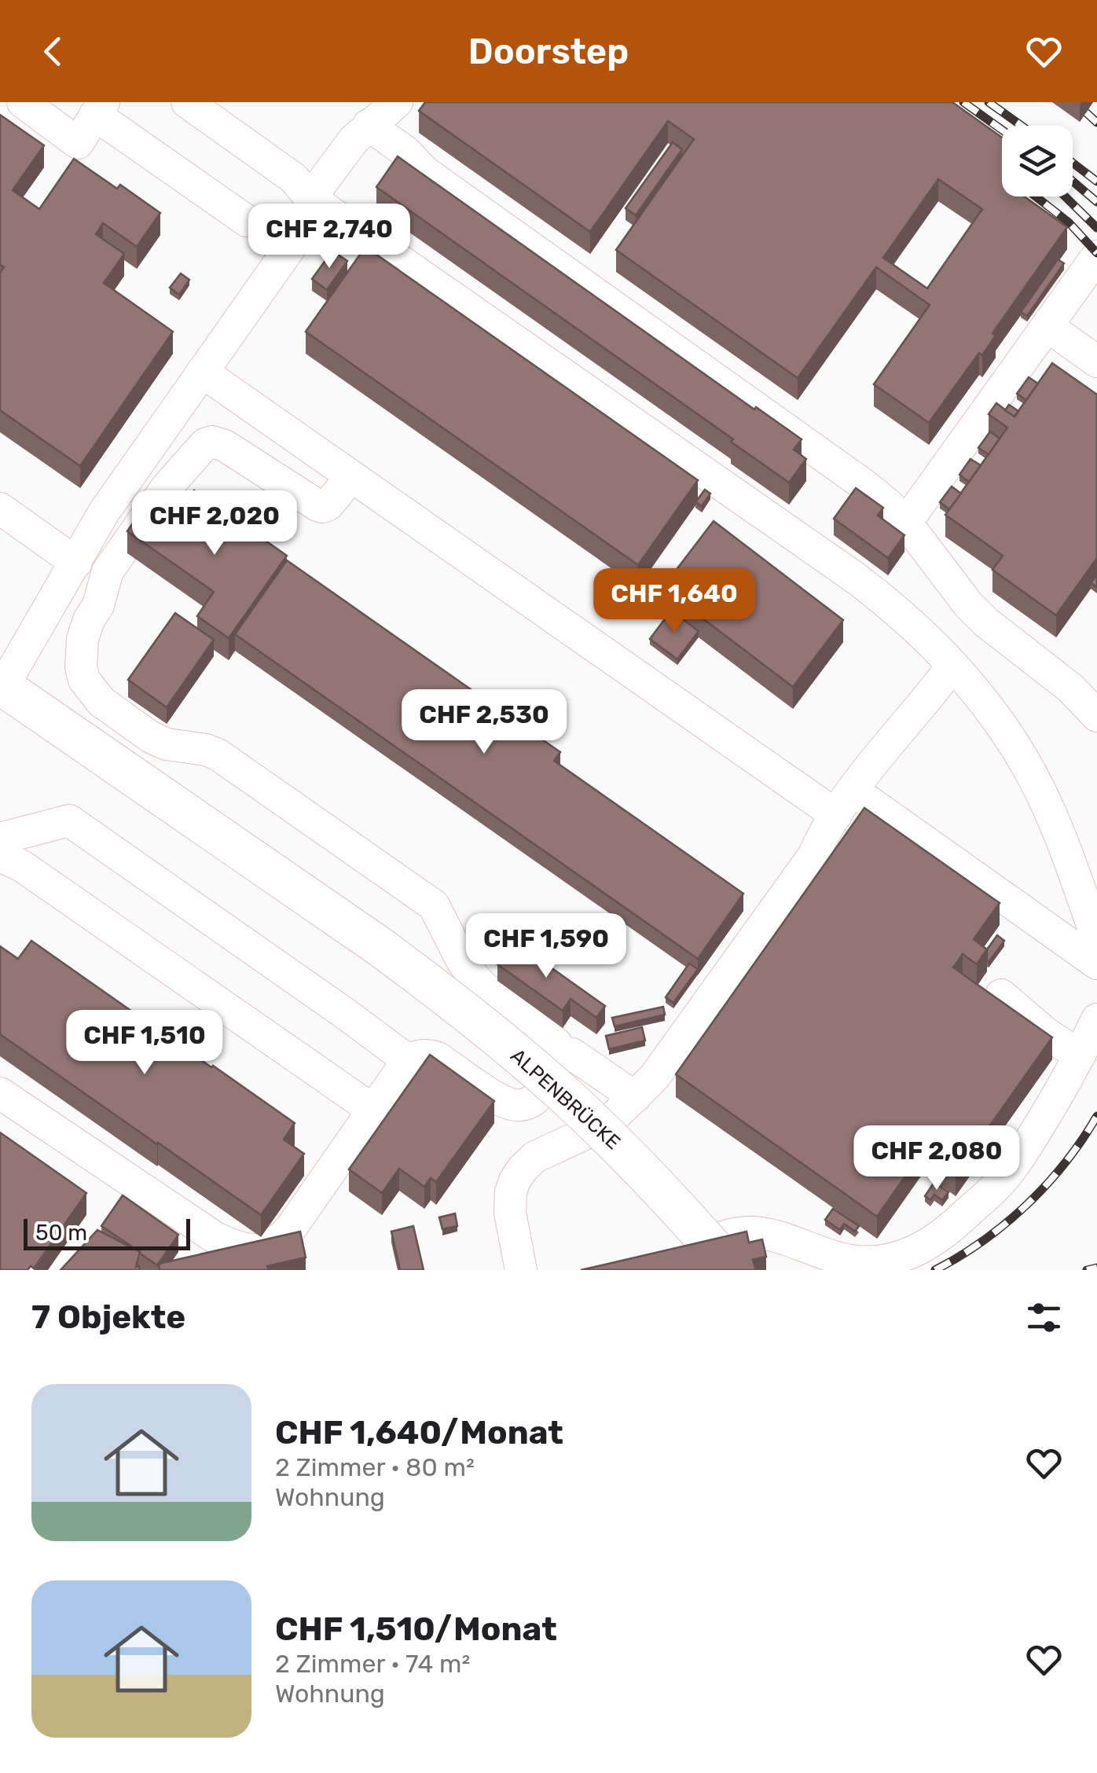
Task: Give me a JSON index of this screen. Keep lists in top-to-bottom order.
{
  "streets": {
    "main road": ["ALPENBRÜCKE"]
  },
  "scale_bar": "50 m",
  "page": {
    "header": "Doorstep",
    "price": [
      "CHF 2,740",
      "CHF 2,020",
      "CHF 1,640",
      "CHF 2,530",
      "CHF 1,590",
      "CHF 1,510",
      "CHF 2,080"
    ],
    "scale": "50 m",
    "heading": "7 Objekte",
    "list": [
      {
        "name": "CHF 1,640/Monat",
        "note": "2 Zimmer · 80 m² · Wohnung"
      },
      {
        "name": "CHF 1,510/Monat",
        "note": "2 Zimmer · 74 m² · Wohnung"
      }
    ]
  }
}
